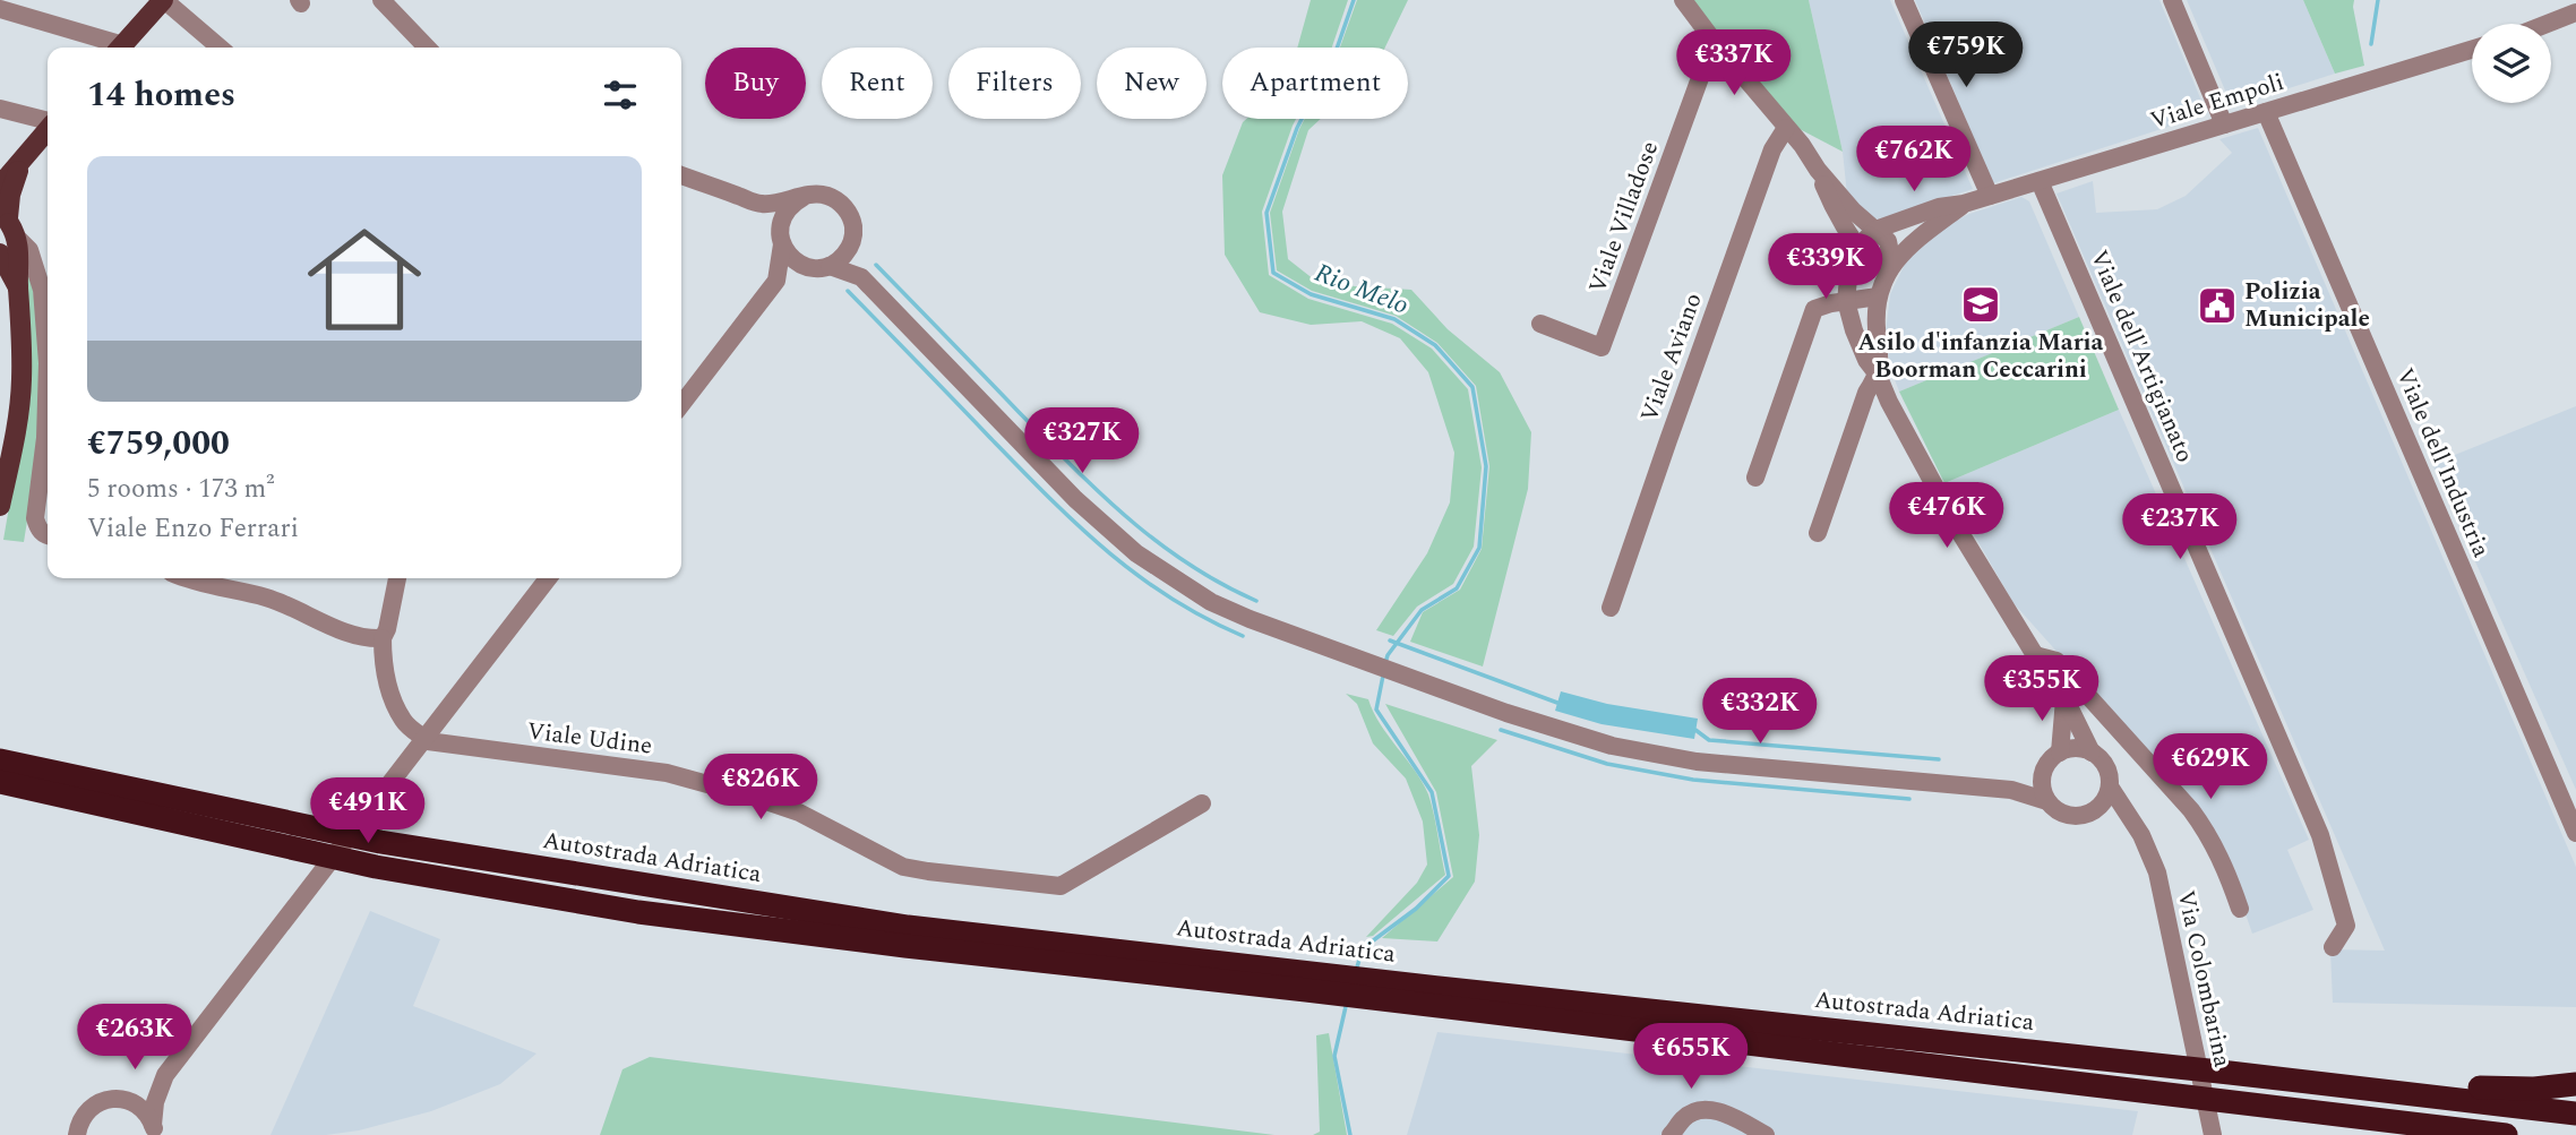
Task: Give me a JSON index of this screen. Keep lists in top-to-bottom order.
{
  "streets": {
    "highway": ["Autostrada Adriatica"],
    "street": [
      "Viale Empoli",
      "Viale Villadose",
      "Viale dell'Artigianato",
      "Viale Aviano",
      "Viale dell'Industria",
      "Viale Udine",
      "Via Colombarina"
    ]
  },
  "crossings": [
    ["Viale Empoli", "Viale dell'Artigianato"],
    ["Viale Empoli", "Viale dell'Industria"]
  ],
  "water": ["Rio Melo"],
  "places": {
    "school or university": ["Asilo d'infanzia Maria Boorman Ceccarini"],
    "public building": ["Polizia Municipale"]
  },
  "page": {
    "price": [
      "€759K",
      "€337K",
      "€762K",
      "€339K",
      "€327K",
      "€476K",
      "€237K",
      "€355K",
      "€332K",
      "€629K",
      "€826K",
      "€491K",
      "€263K",
      "€655K"
    ],
    "chip": [
      "Buy",
      "Rent",
      "Filters",
      "New",
      "Apartment"
    ],
    "heading": "14 homes",
    "list": [
      {
        "name": "€759,000",
        "note": "5 rooms · 173 m² · Viale Enzo Ferrari"
      }
    ]
  }
}
